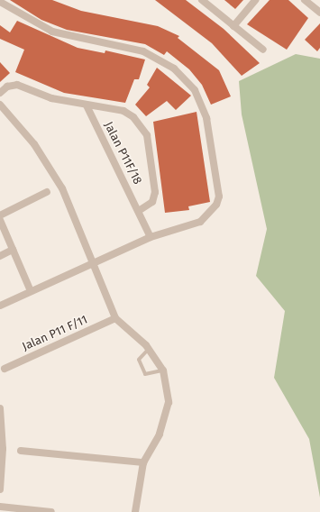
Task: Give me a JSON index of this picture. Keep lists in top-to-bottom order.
{
  "streets": {
    "street": ["Jalan P11F/18", "Jalan P11 F/11"]
  }
}
